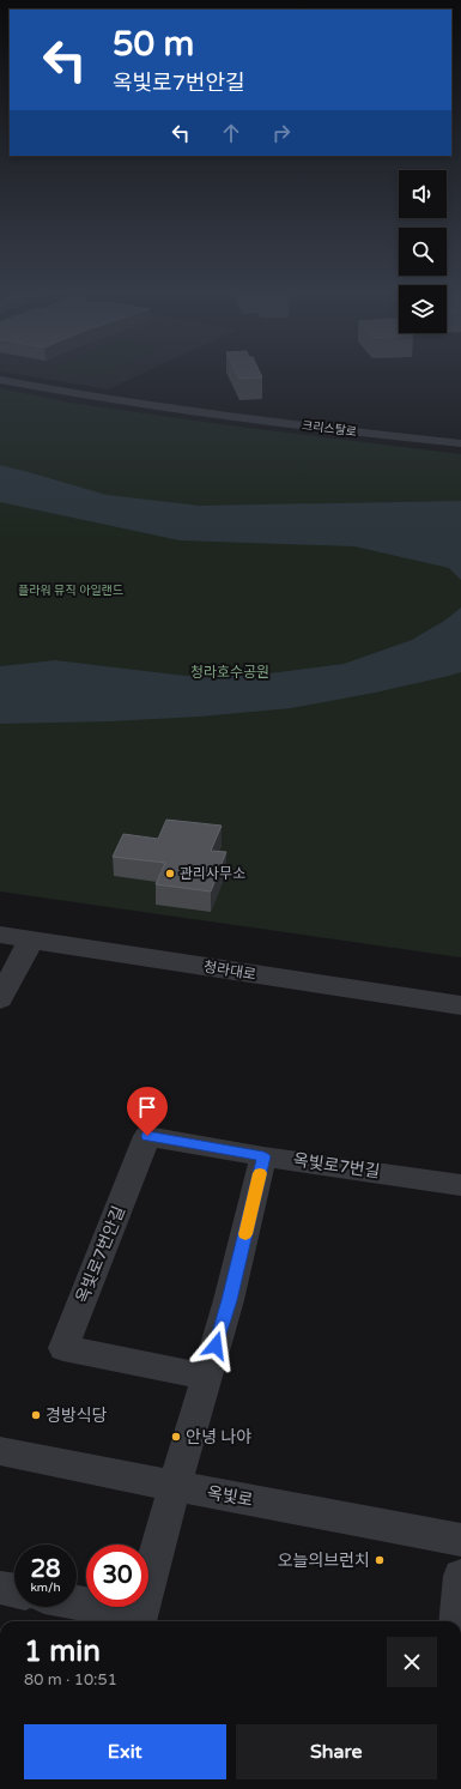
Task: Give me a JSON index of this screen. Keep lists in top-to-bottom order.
{
  "streets": {
    "street": [
      "크리스탈로",
      "청라대로",
      "옥빛로7번길",
      "옥빛로7번안길",
      "옥빛로"
    ]
  },
  "crossings": [
    ["옥빛로7번길", "옥빛로7번안길"]
  ],
  "parks": ["플라워 뮤직 아일랜드", "청라호수공원"],
  "places": [
    "관리사무소",
    "경방식당",
    "안녕 나야",
    "오늘의브런치"
  ],
  "page": {
    "turn": ["50 m", "옥빛로7번안길"],
    "speed": "28 km/h",
    "limit": "30",
    "heading": ["1 min", "80 m · 10:51"],
    "buttons": ["Exit", "Share"]
  }
}
